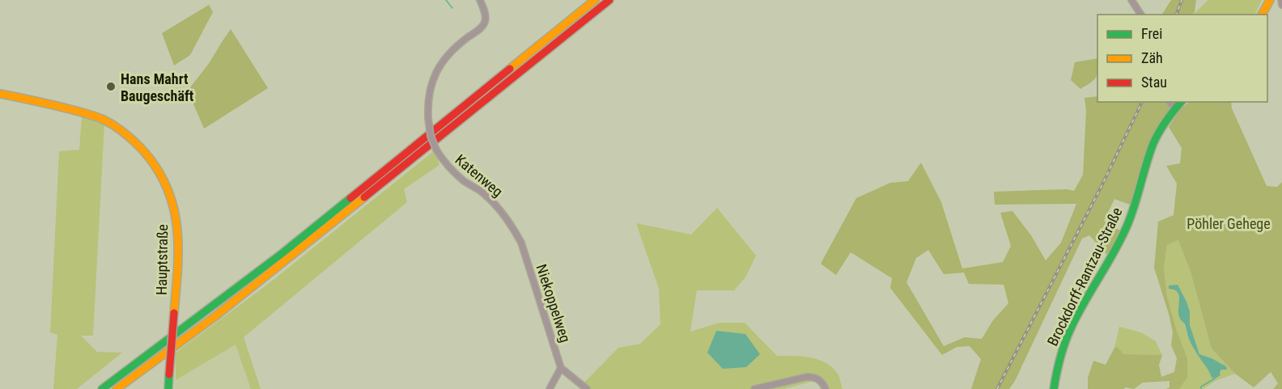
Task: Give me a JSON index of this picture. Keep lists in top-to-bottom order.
{
  "streets": {
    "main road": ["Hauptstraße", "Brockdorff-Rantzau-Straße"],
    "street": ["Katenweg", "Niekoppelweg"]
  },
  "crossings": [
    ["Katenweg", "Niekoppelweg"]
  ],
  "parks": ["Pöhler Gehege"],
  "places": ["Hans Mahrt Baugeschäft"],
  "legend": ["Frei", "Zäh", "Stau"]
}
